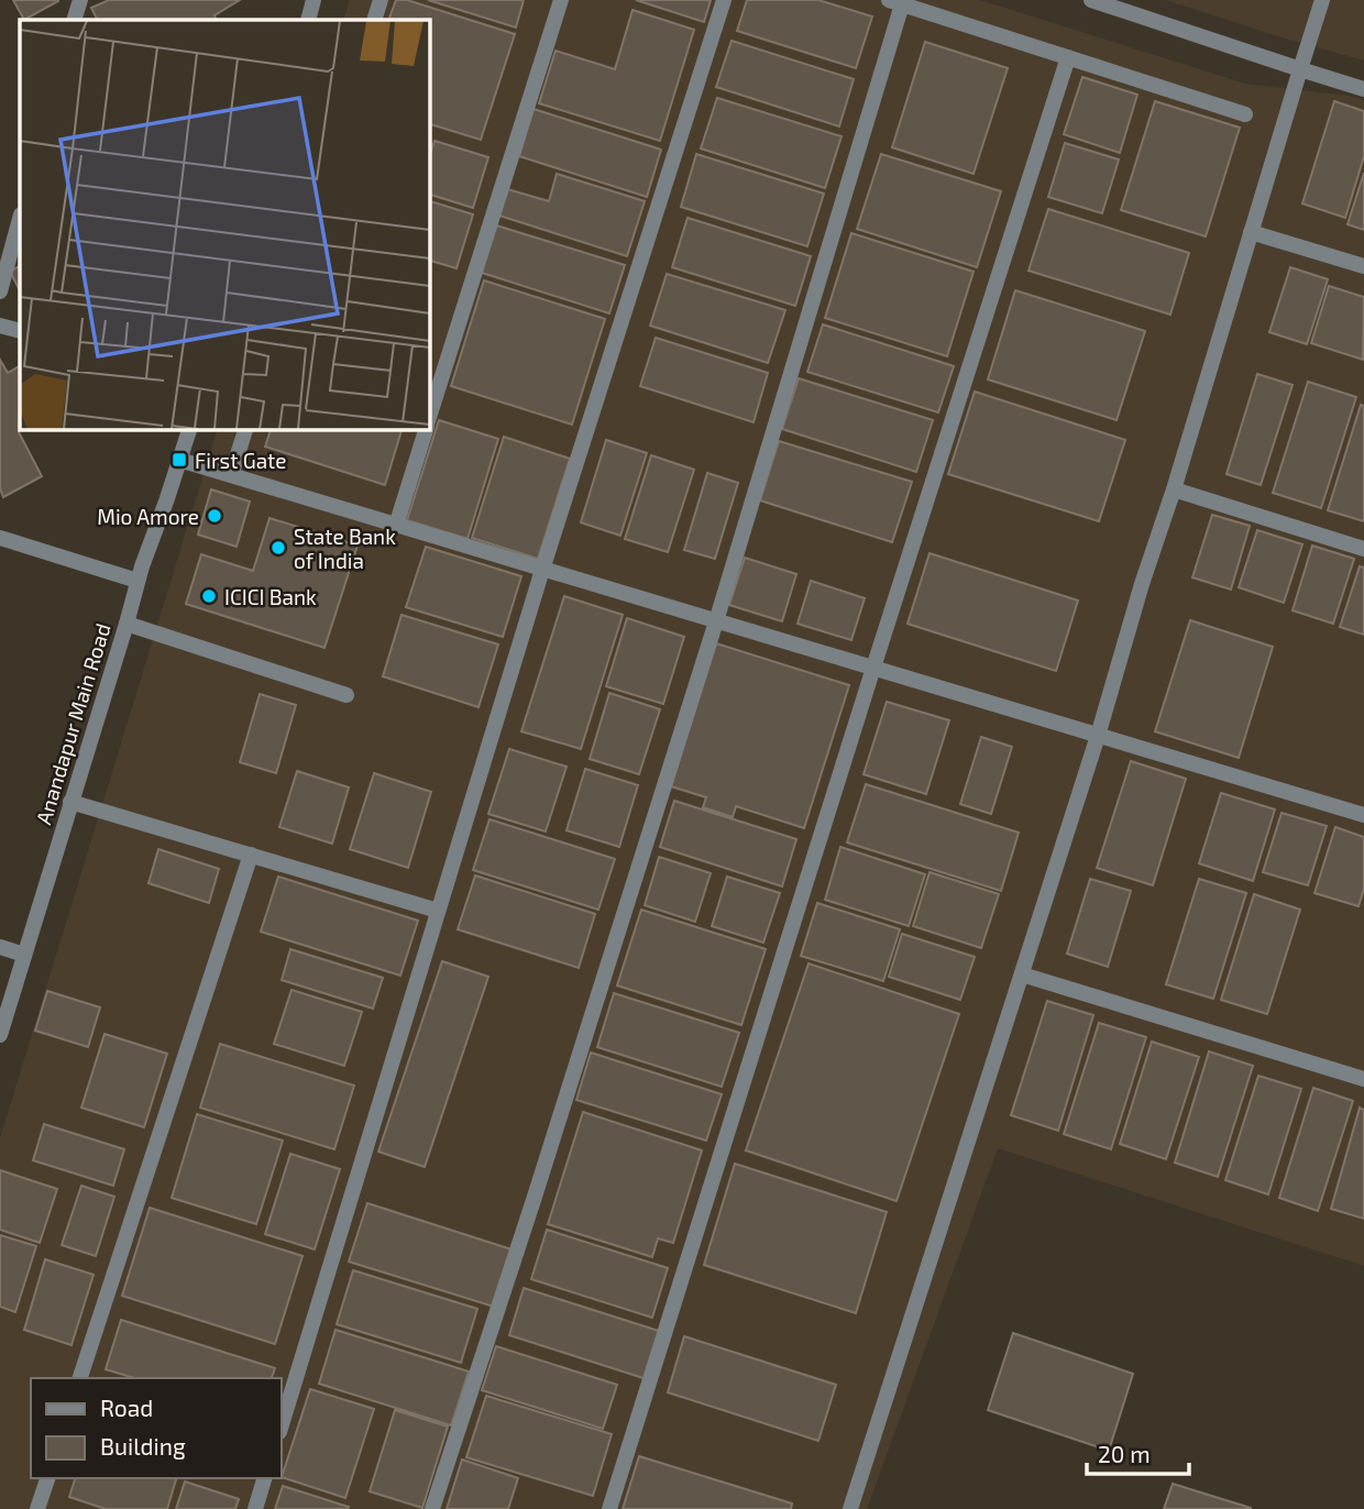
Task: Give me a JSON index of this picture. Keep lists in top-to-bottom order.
{
  "streets": {
    "street": ["Anandapur Main Road"]
  },
  "places": {
    "transit": ["First Gate"],
    "other": ["Mio Amore", "State Bank of India", "ICICI Bank"]
  },
  "legend": ["Road", "Building"],
  "scale_bar": "20 m"
}
